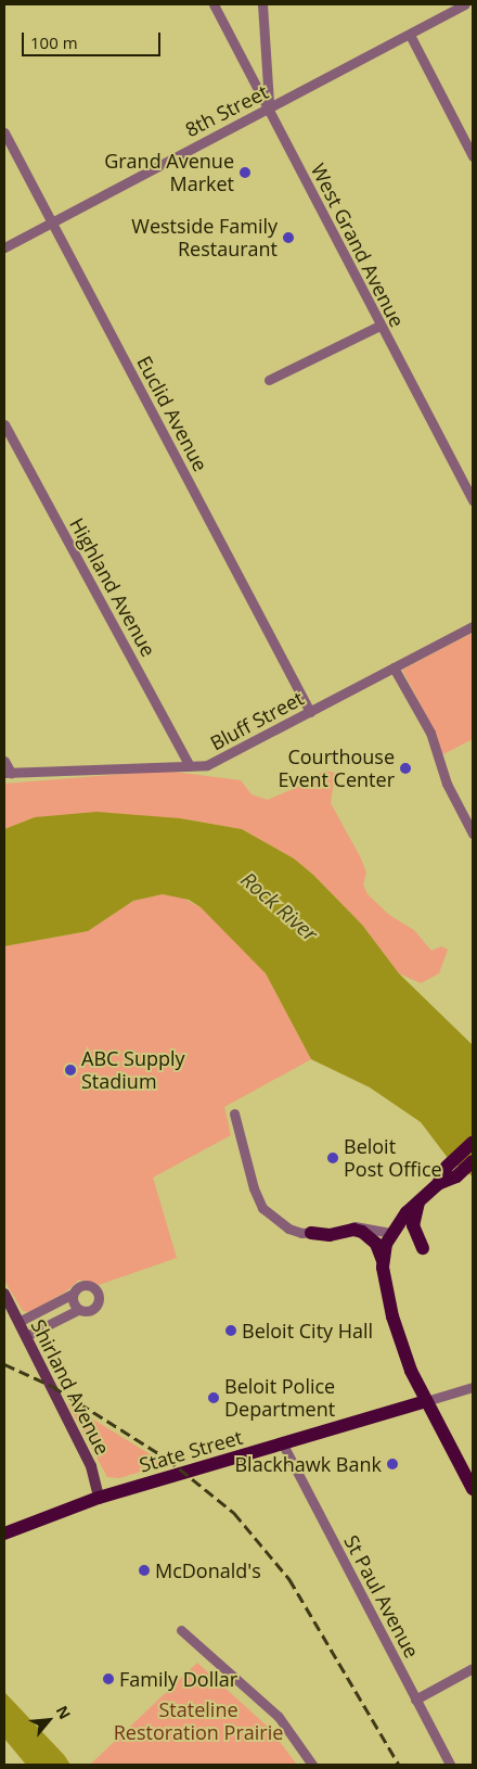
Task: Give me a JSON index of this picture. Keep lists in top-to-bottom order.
{
  "streets": {
    "main road": ["State Street"],
    "street": [
      "8th Street",
      "West Grand Avenue",
      "Euclid Avenue",
      "Highland Avenue",
      "Bluff Street",
      "Shirland Avenue",
      "St Paul Avenue"
    ]
  },
  "crossings": [
    ["8th Street", "West Grand Avenue"],
    ["8th Street", "Euclid Avenue"],
    ["Euclid Avenue", "Bluff Street"],
    ["Highland Avenue", "Bluff Street"],
    ["Shirland Avenue", "State Street"],
    ["State Street", "St Paul Avenue"]
  ],
  "water": ["Rock River"],
  "parks": ["Stateline Restoration Prairie"],
  "places": [
    "Grand Avenue Market",
    "Westside Family Restaurant",
    "Courthouse Event Center",
    "ABC Supply Stadium",
    "Beloit Post Office",
    "Beloit City Hall",
    "Beloit Police Department",
    "Blackhawk Bank",
    "McDonald's",
    "Family Dollar"
  ],
  "scale_bar": "100 m",
  "north": "top right"
}
